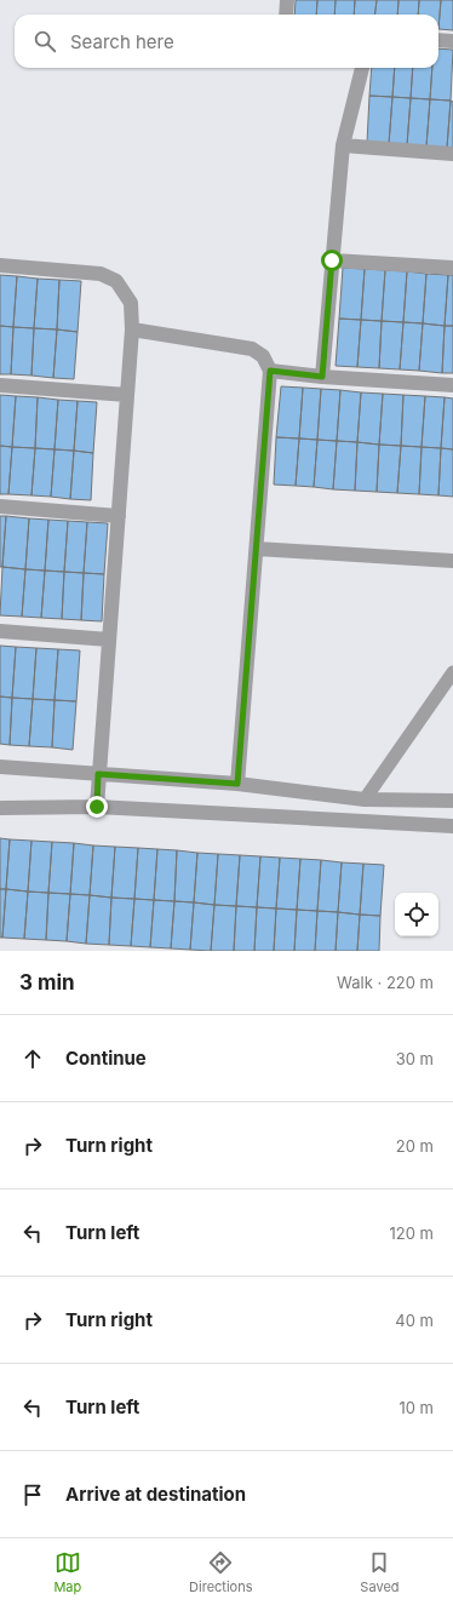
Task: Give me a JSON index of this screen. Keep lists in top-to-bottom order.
{
  "page": {
    "search": "Search here",
    "heading": ["3 min", "Walk · 220 m"],
    "list": [
      ["Continue", "30 m"],
      ["Turn right", "20 m"],
      ["Turn left", "120 m"],
      ["Turn right", "40 m"],
      ["Turn left", "10 m"],
      "Arrive at destination"
    ],
    "nav": ["Map", "Directions", "Saved"]
  }
}
